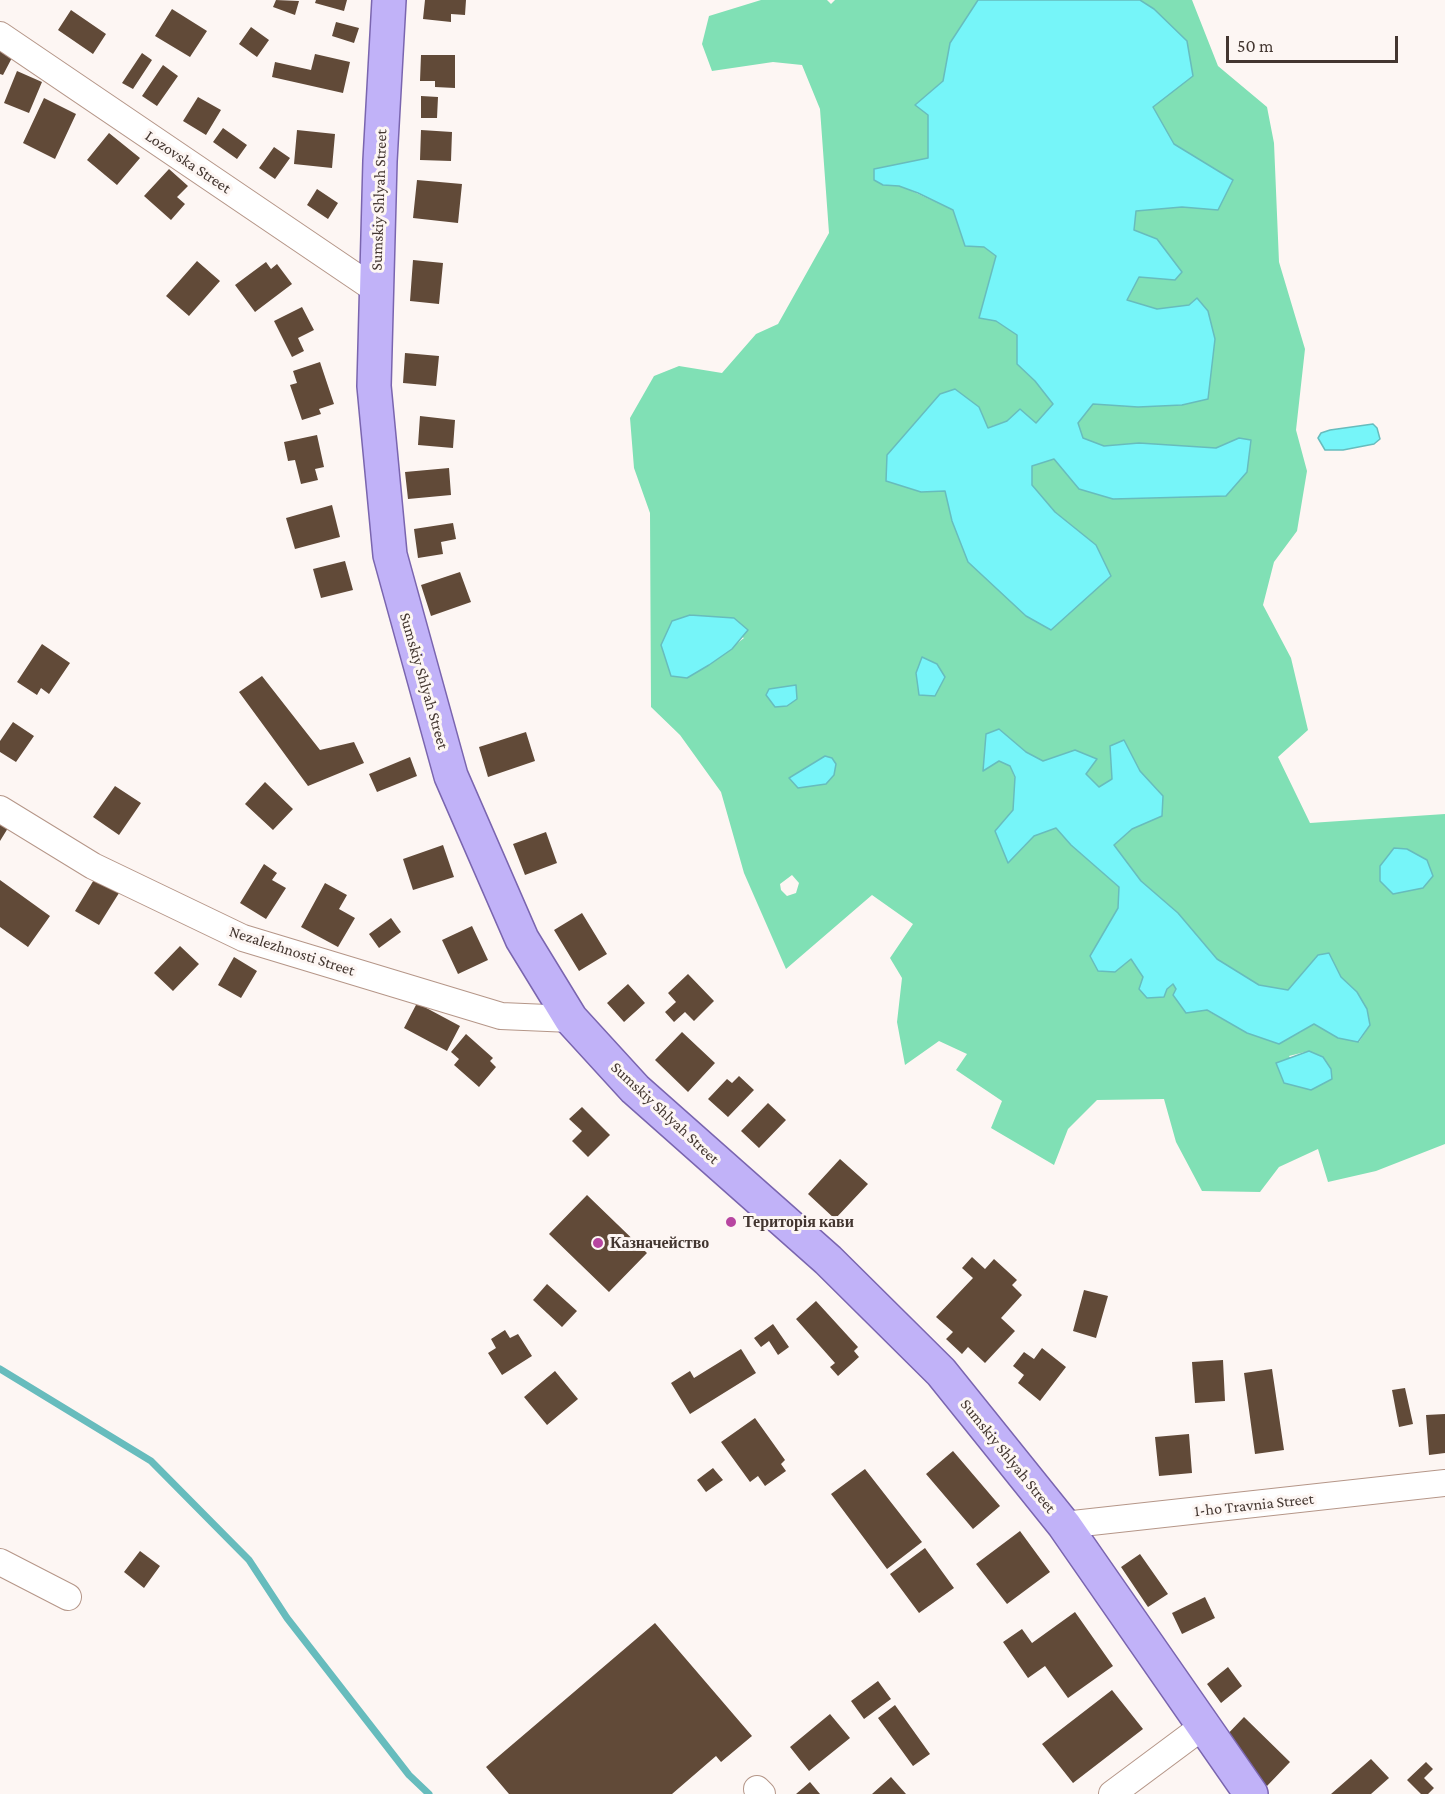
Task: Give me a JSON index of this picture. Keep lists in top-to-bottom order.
{
  "streets": {
    "main road": ["Sumskiy Shlyah Street"],
    "street": ["Lozovska Street", "Nezalezhnosti Street", "1-ho Travnia Street"]
  },
  "crossings": [
    ["Lozovska Street", "Sumskiy Shlyah Street"],
    ["Sumskiy Shlyah Street", "Nezalezhnosti Street"],
    ["Sumskiy Shlyah Street", "1-ho Travnia Street"]
  ],
  "places": ["Територія кави", "Казначейство"],
  "scale_bar": "50 m"
}
